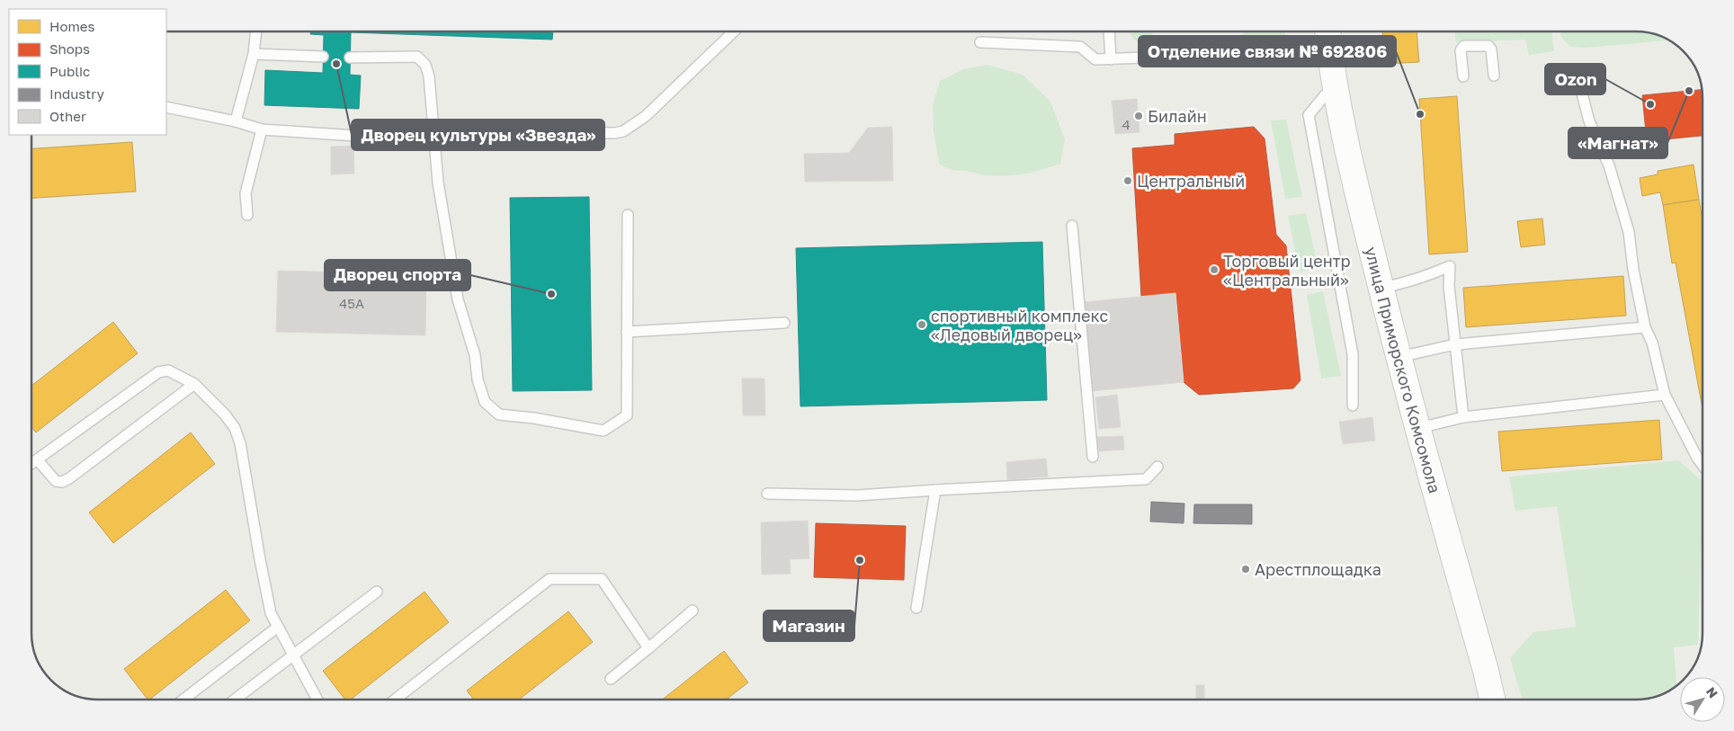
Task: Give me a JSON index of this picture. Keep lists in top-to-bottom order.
{
  "streets": {
    "street": ["улица Приморского Комсомола"]
  },
  "places": [
    "Дворец культуры «Звезда»",
    "«Магнат»",
    "Ozon",
    "Отделение связи № 692806",
    "Билайн",
    "Центральный",
    "Торговый центр «Центральный»",
    "Дворец спорта",
    "спортивный комплекс «Ледовый дворец»",
    "Магазин",
    "Арестплощадка"
  ],
  "house_numbers": ["4", "45А"],
  "legend": [
    "Homes",
    "Shops",
    "Public",
    "Industry",
    "Other"
  ],
  "north": "top right"
}
